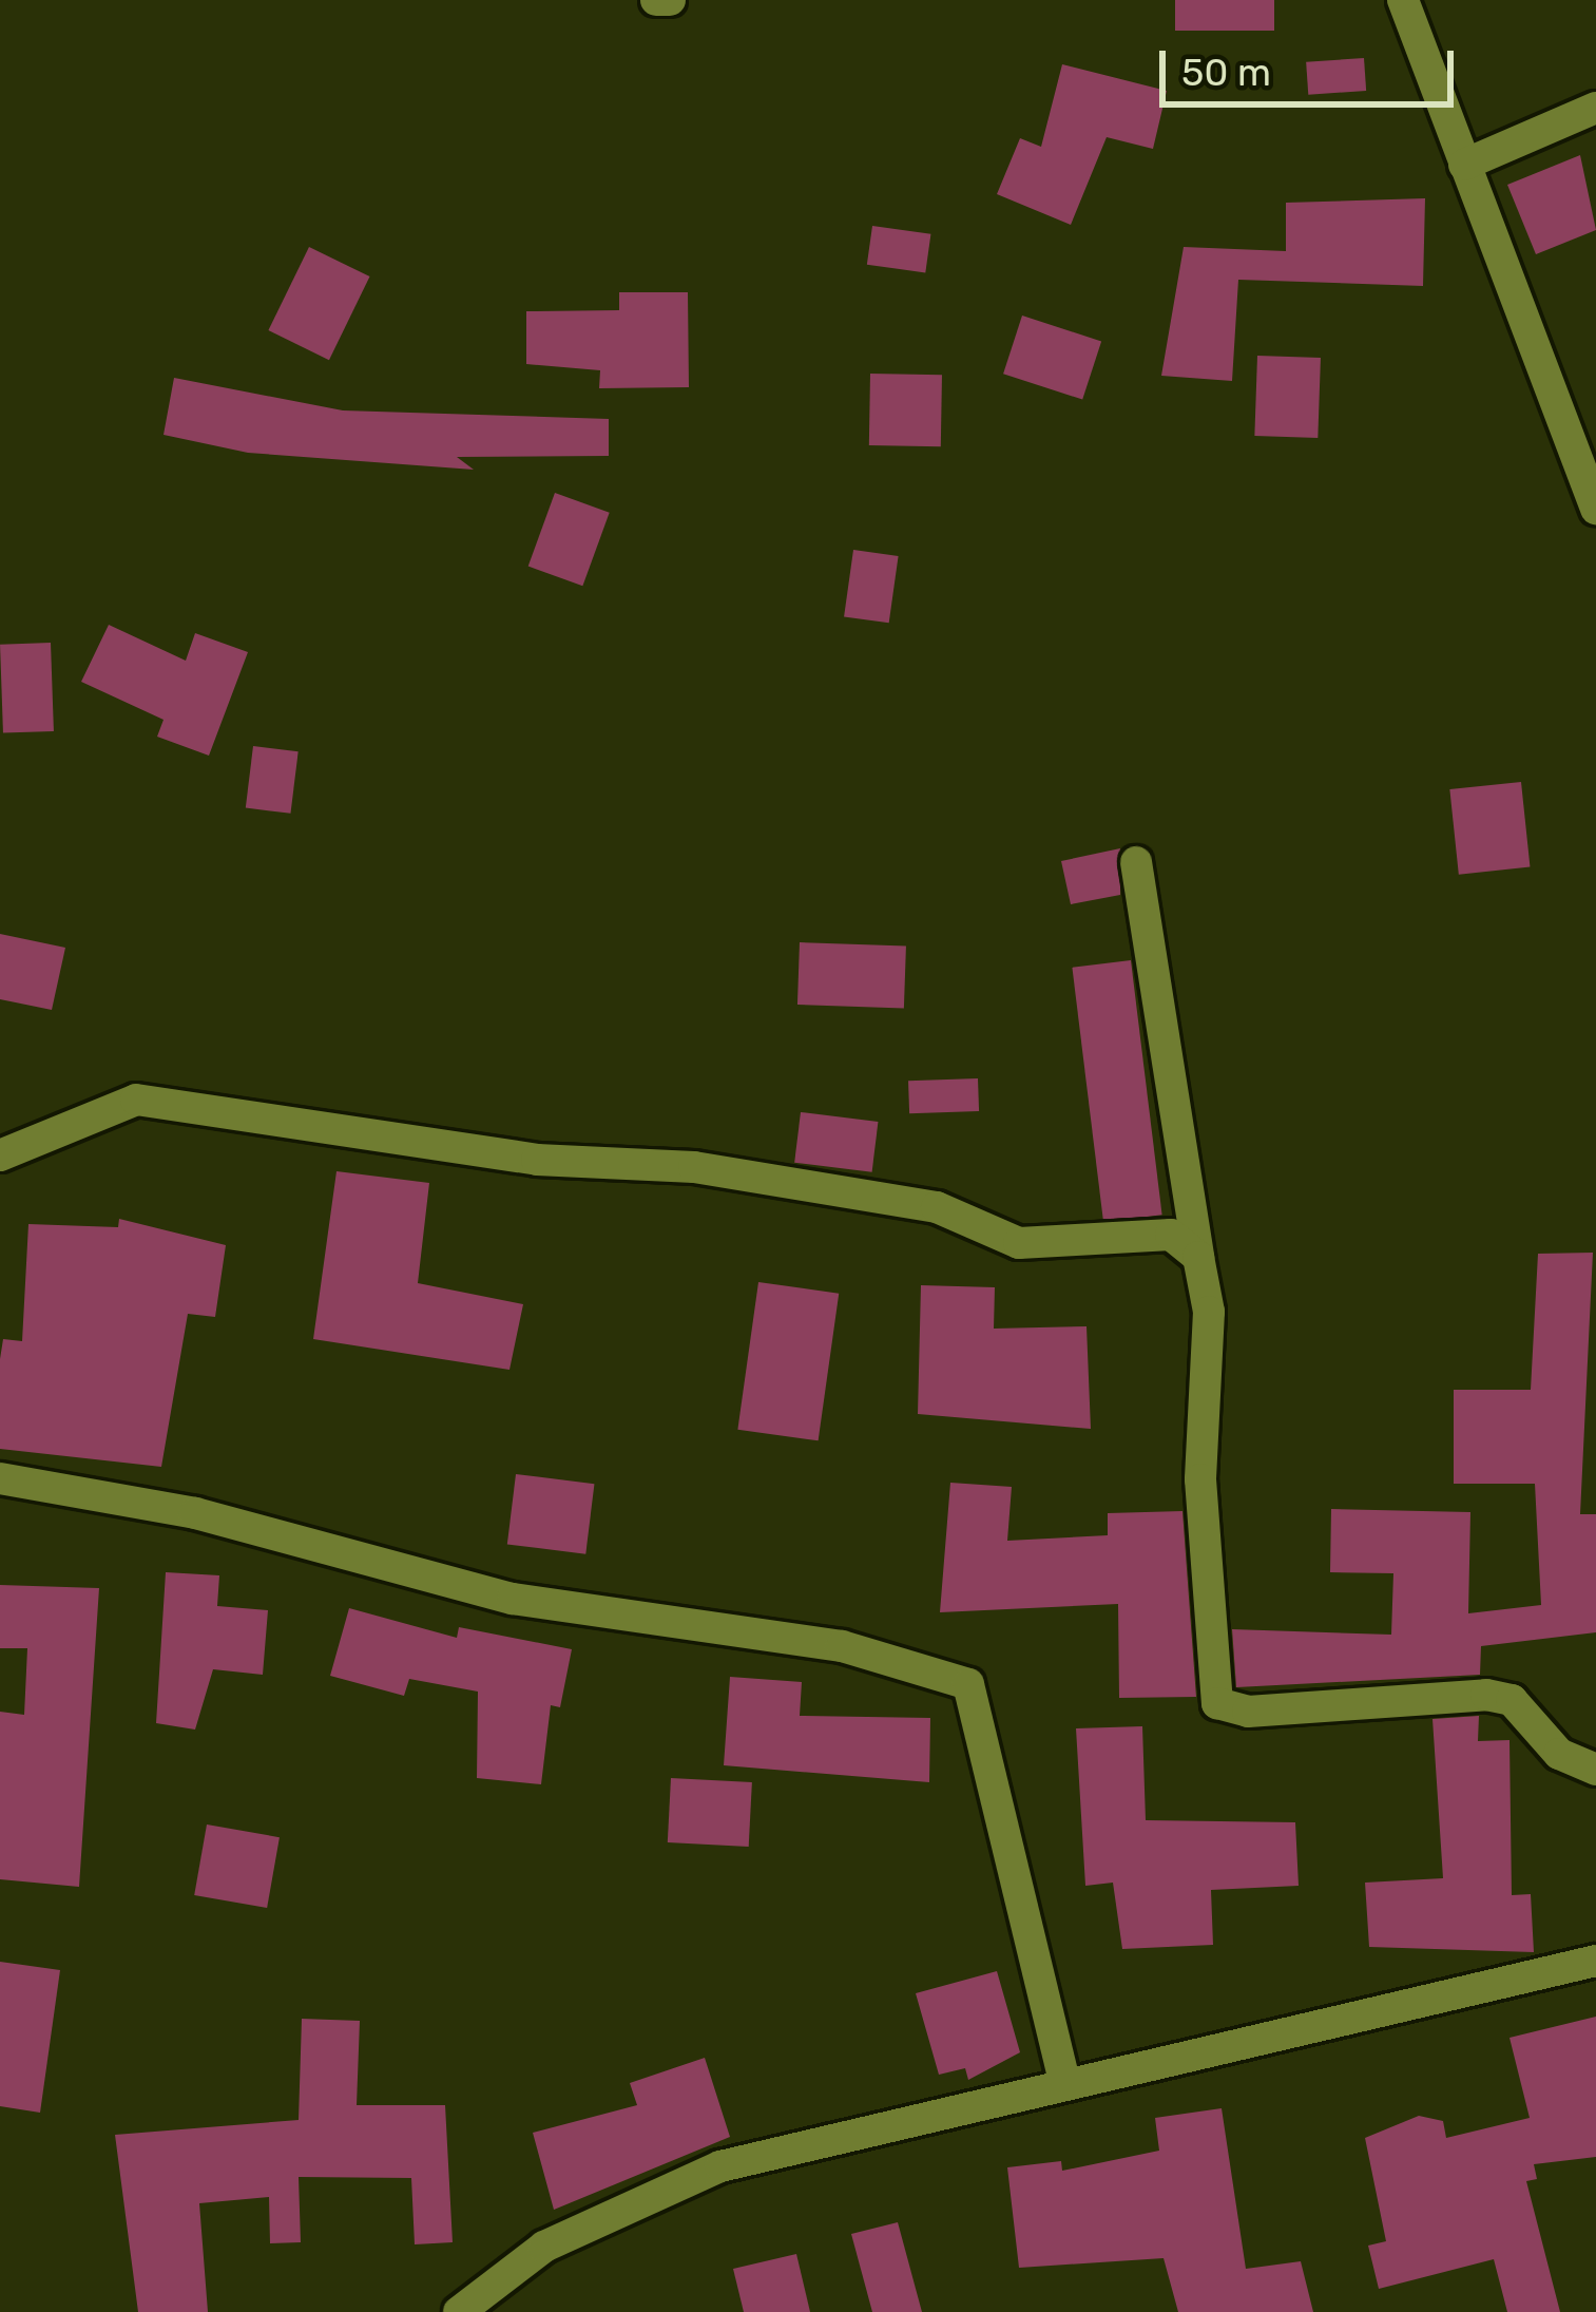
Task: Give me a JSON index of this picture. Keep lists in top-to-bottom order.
{
  "scale_bar": "50 m"
}
